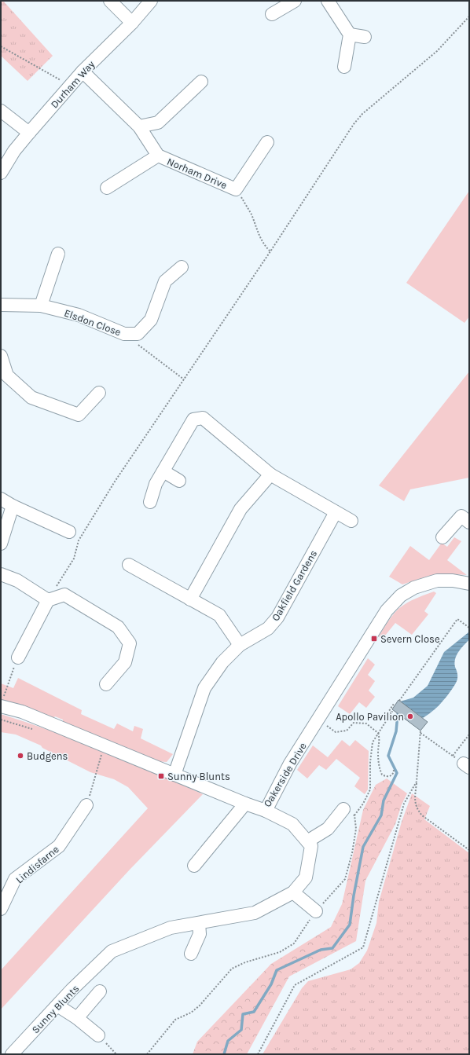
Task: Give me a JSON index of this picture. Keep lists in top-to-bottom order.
{
  "streets": {
    "street": [
      "Durham Way",
      "Norham Drive",
      "Elsdon Close",
      "Oakfield Gardens",
      "Oakerside Drive",
      "Lindisfarne",
      "Sunny Blunts"
    ]
  },
  "crossings": [
    ["Durham Way", "Norham Drive"],
    ["Oakfield Gardens", "Oakerside Drive"]
  ],
  "places": {
    "transit": ["Severn Close", "Sunny Blunts"],
    "other": ["Apollo Pavilion", "Budgens"]
  }
}
